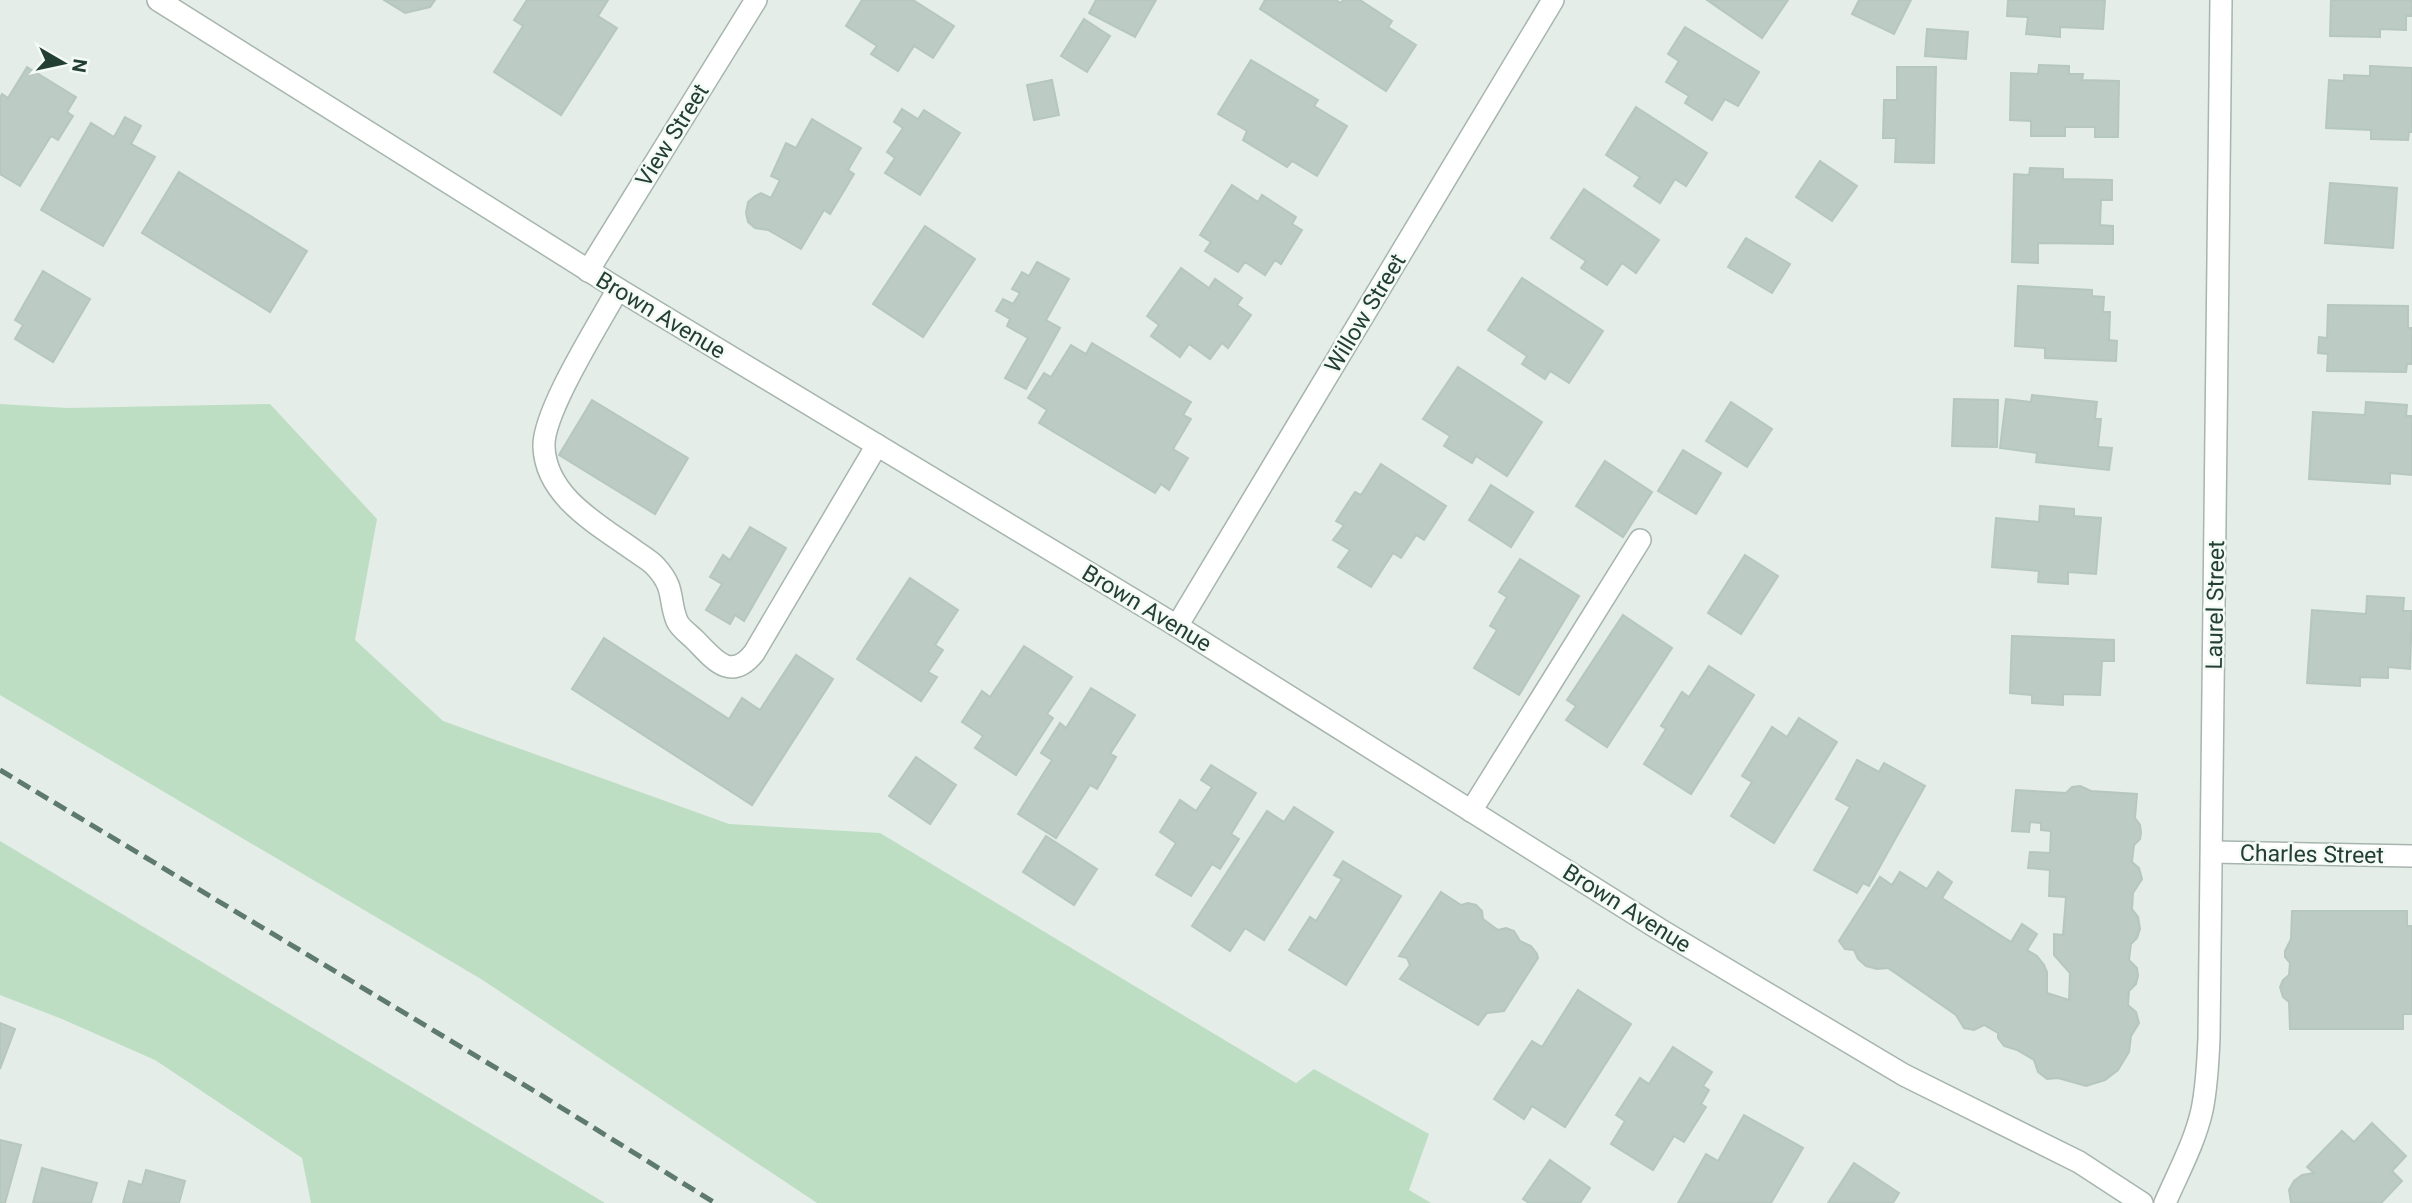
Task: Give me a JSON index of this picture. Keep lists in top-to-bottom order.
{
  "streets": {
    "street": [
      "View Street",
      "Willow Street",
      "Brown Avenue",
      "Laurel Street",
      "Charles Street"
    ]
  },
  "crossings": [
    ["View Street", "Brown Avenue"],
    ["Willow Street", "Brown Avenue"],
    ["Laurel Street", "Charles Street"]
  ],
  "north": "right"
}
